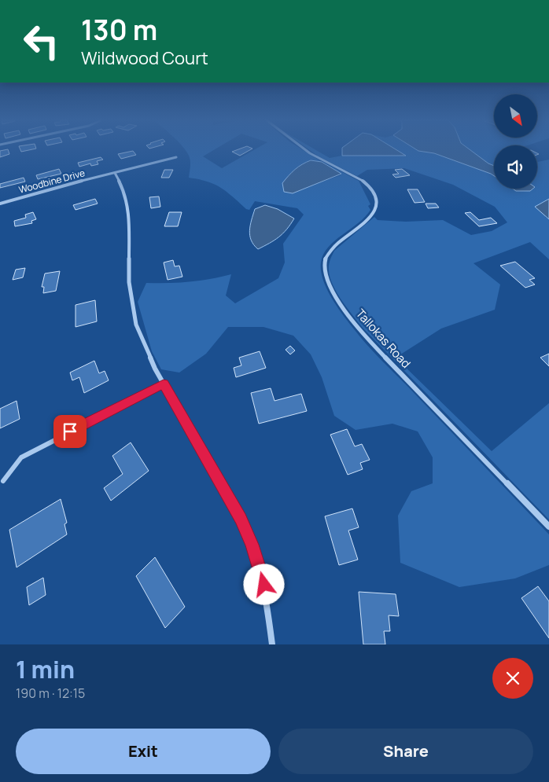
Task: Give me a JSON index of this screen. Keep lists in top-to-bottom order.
{
  "streets": {
    "street": ["Woodbine Drive", "Tallokas Road"]
  },
  "north": "bottom right",
  "page": {
    "turn": ["130 m", "Wildwood Court"],
    "heading": ["1 min", "190 m · 12:15"],
    "buttons": ["Exit", "Share"]
  }
}
